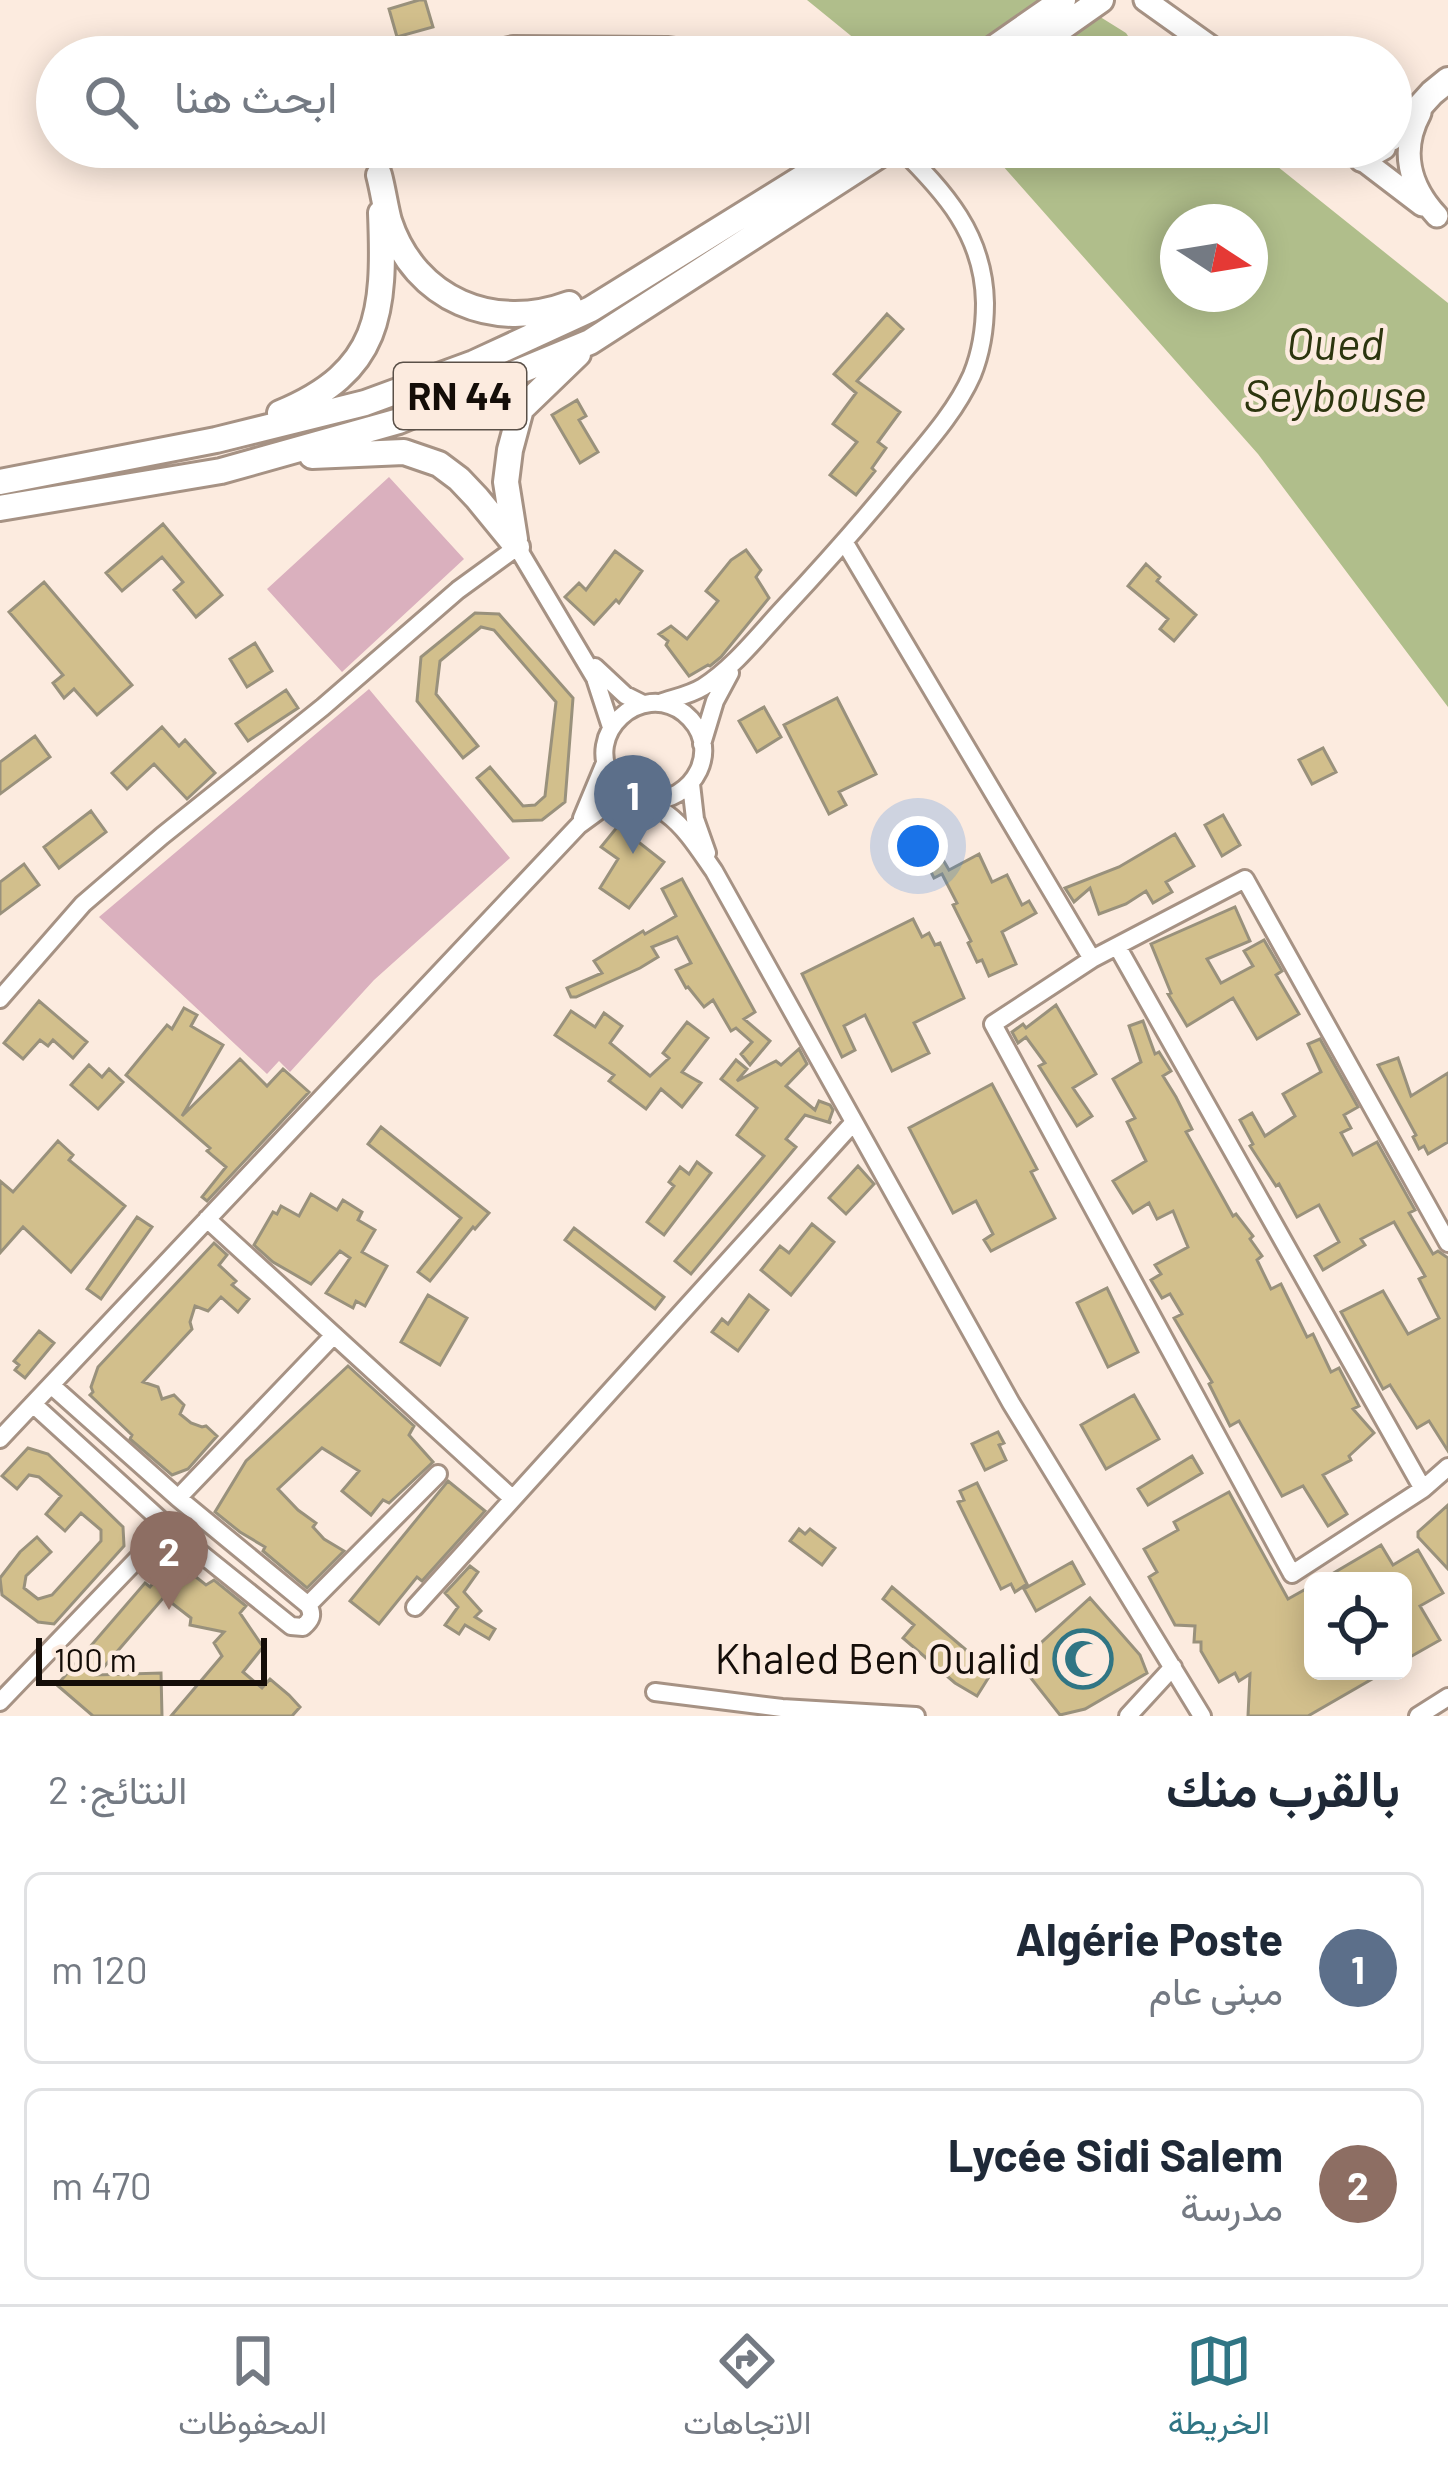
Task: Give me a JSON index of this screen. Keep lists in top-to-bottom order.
{
  "streets": {
    "highway": ["RN 44"]
  },
  "water": ["Oued Seybouse"],
  "places": {
    "mosque": ["Khaled Ben Oualid"]
  },
  "scale_bar": "100 m",
  "north": "right",
  "page": {
    "search": "ابحث هنا",
    "pins": ["1", "2"],
    "scale": "100 m",
    "heading": ["بالقرب منك", "النتائج: 2"],
    "list": [
      {
        "mark": "1",
        "name": "Algérie Poste",
        "note": "مبنى عام",
        "value": "120 m"
      },
      {
        "mark": "2",
        "name": "Lycée Sidi Salem",
        "note": "مدرسة",
        "value": "470 m"
      }
    ],
    "nav": ["الخريطة", "الاتجاهات", "المحفوظات"]
  }
}
